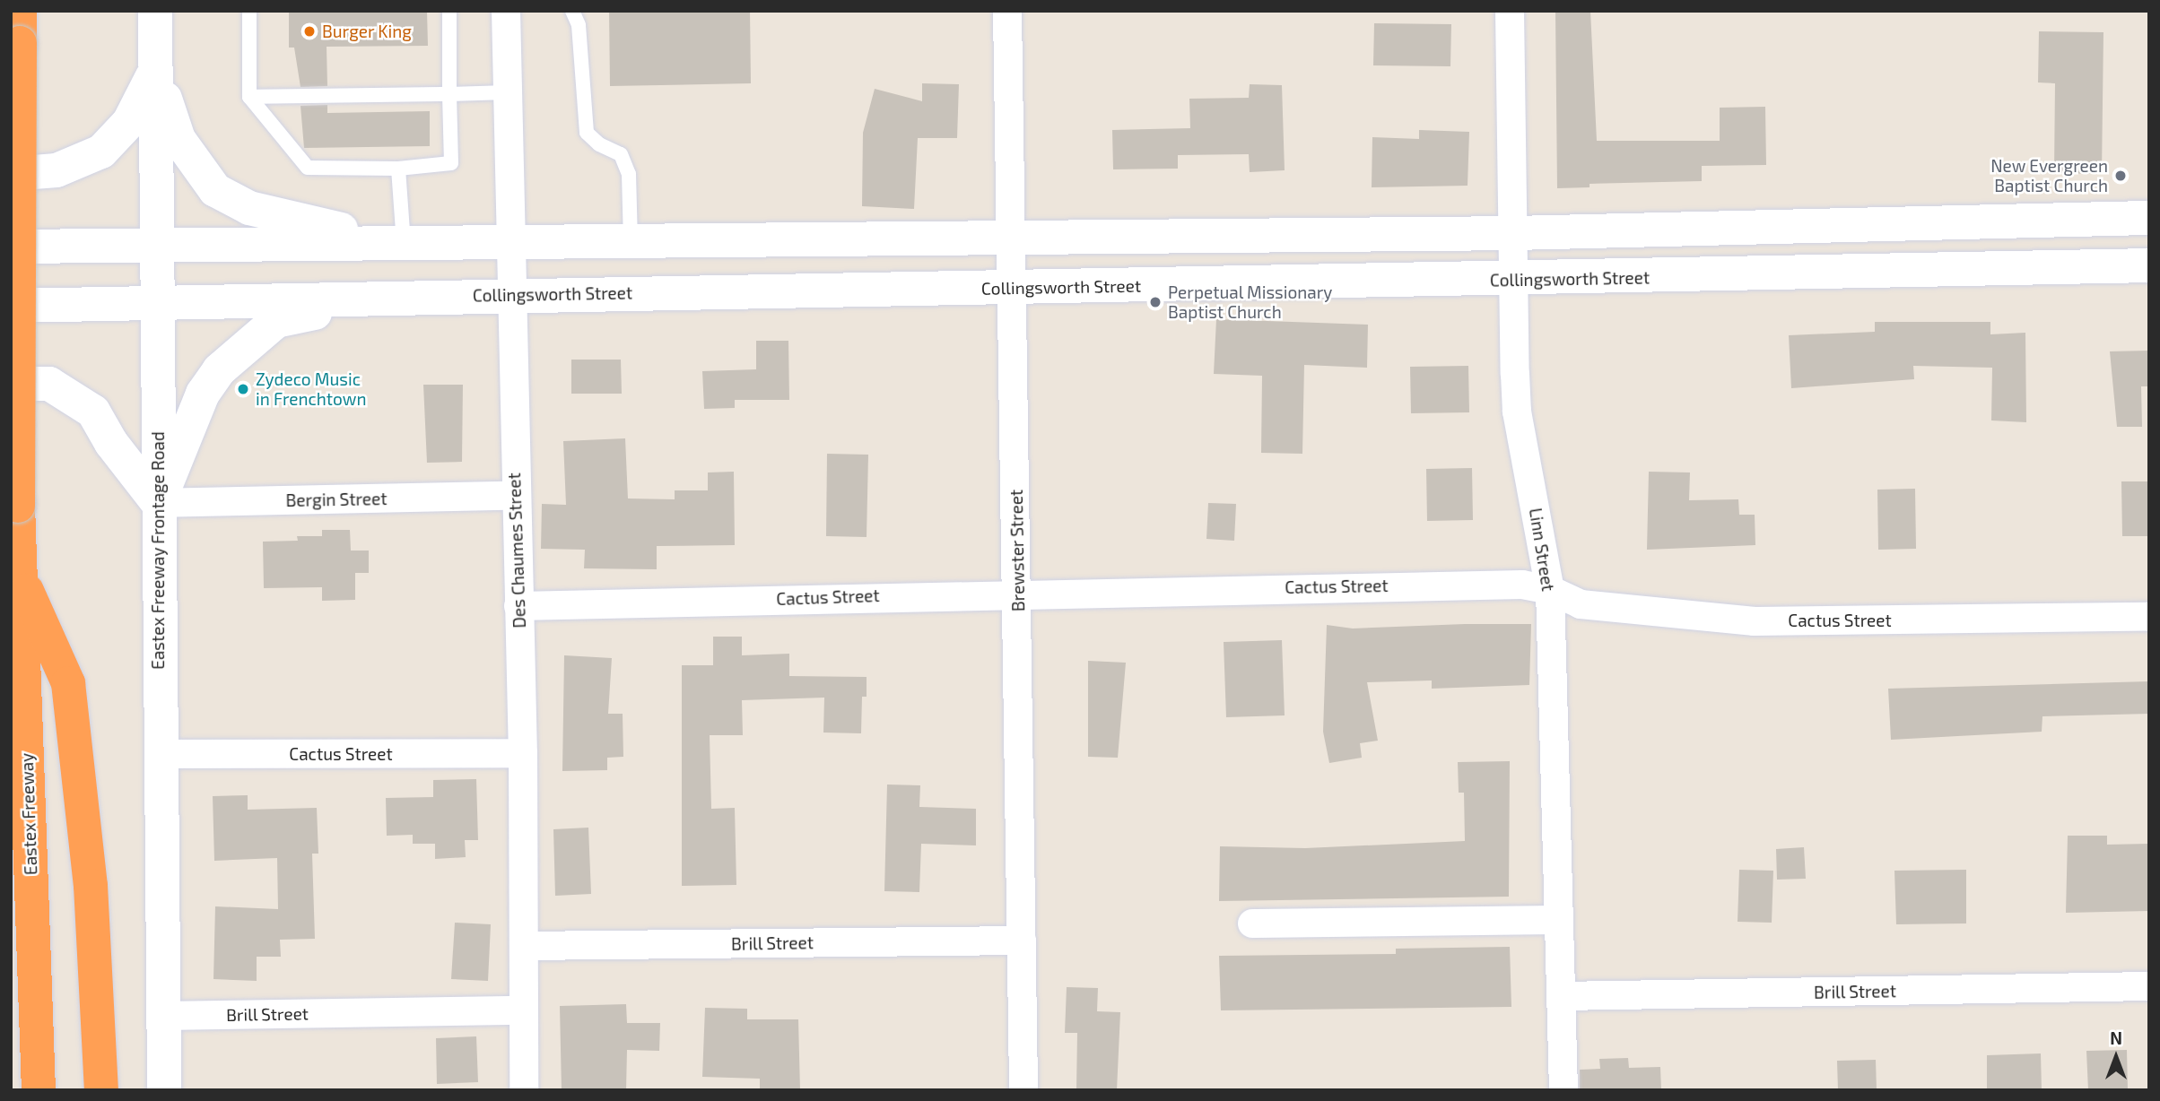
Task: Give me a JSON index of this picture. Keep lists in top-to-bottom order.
{
  "streets": {
    "highway": ["Eastex Freeway"],
    "main road": ["Collingsworth Street", "Eastex Freeway Frontage Road"],
    "street": [
      "Bergin Street",
      "Linn Street",
      "Des Chaumes Street",
      "Brewster Street",
      "Cactus Street",
      "Brill Street"
    ]
  },
  "crossings": [
    ["Collingsworth Street", "Linn Street"],
    ["Collingsworth Street", "Eastex Freeway Frontage Road"],
    ["Collingsworth Street", "Des Chaumes Street"],
    ["Collingsworth Street", "Brewster Street"],
    ["Bergin Street", "Eastex Freeway Frontage Road"],
    ["Bergin Street", "Des Chaumes Street"],
    ["Linn Street", "Cactus Street"],
    ["Linn Street", "Brill Street"],
    ["Eastex Freeway Frontage Road", "Cactus Street"],
    ["Eastex Freeway Frontage Road", "Brill Street"],
    ["Des Chaumes Street", "Cactus Street"],
    ["Des Chaumes Street", "Brill Street"],
    ["Brewster Street", "Cactus Street"],
    ["Brewster Street", "Brill Street"]
  ],
  "places": [
    "Burger King",
    "New Evergreen Baptist Church",
    "Perpetual Missionary Baptist Church",
    "Zydeco Music in Frenchtown"
  ],
  "north": "top"
}
